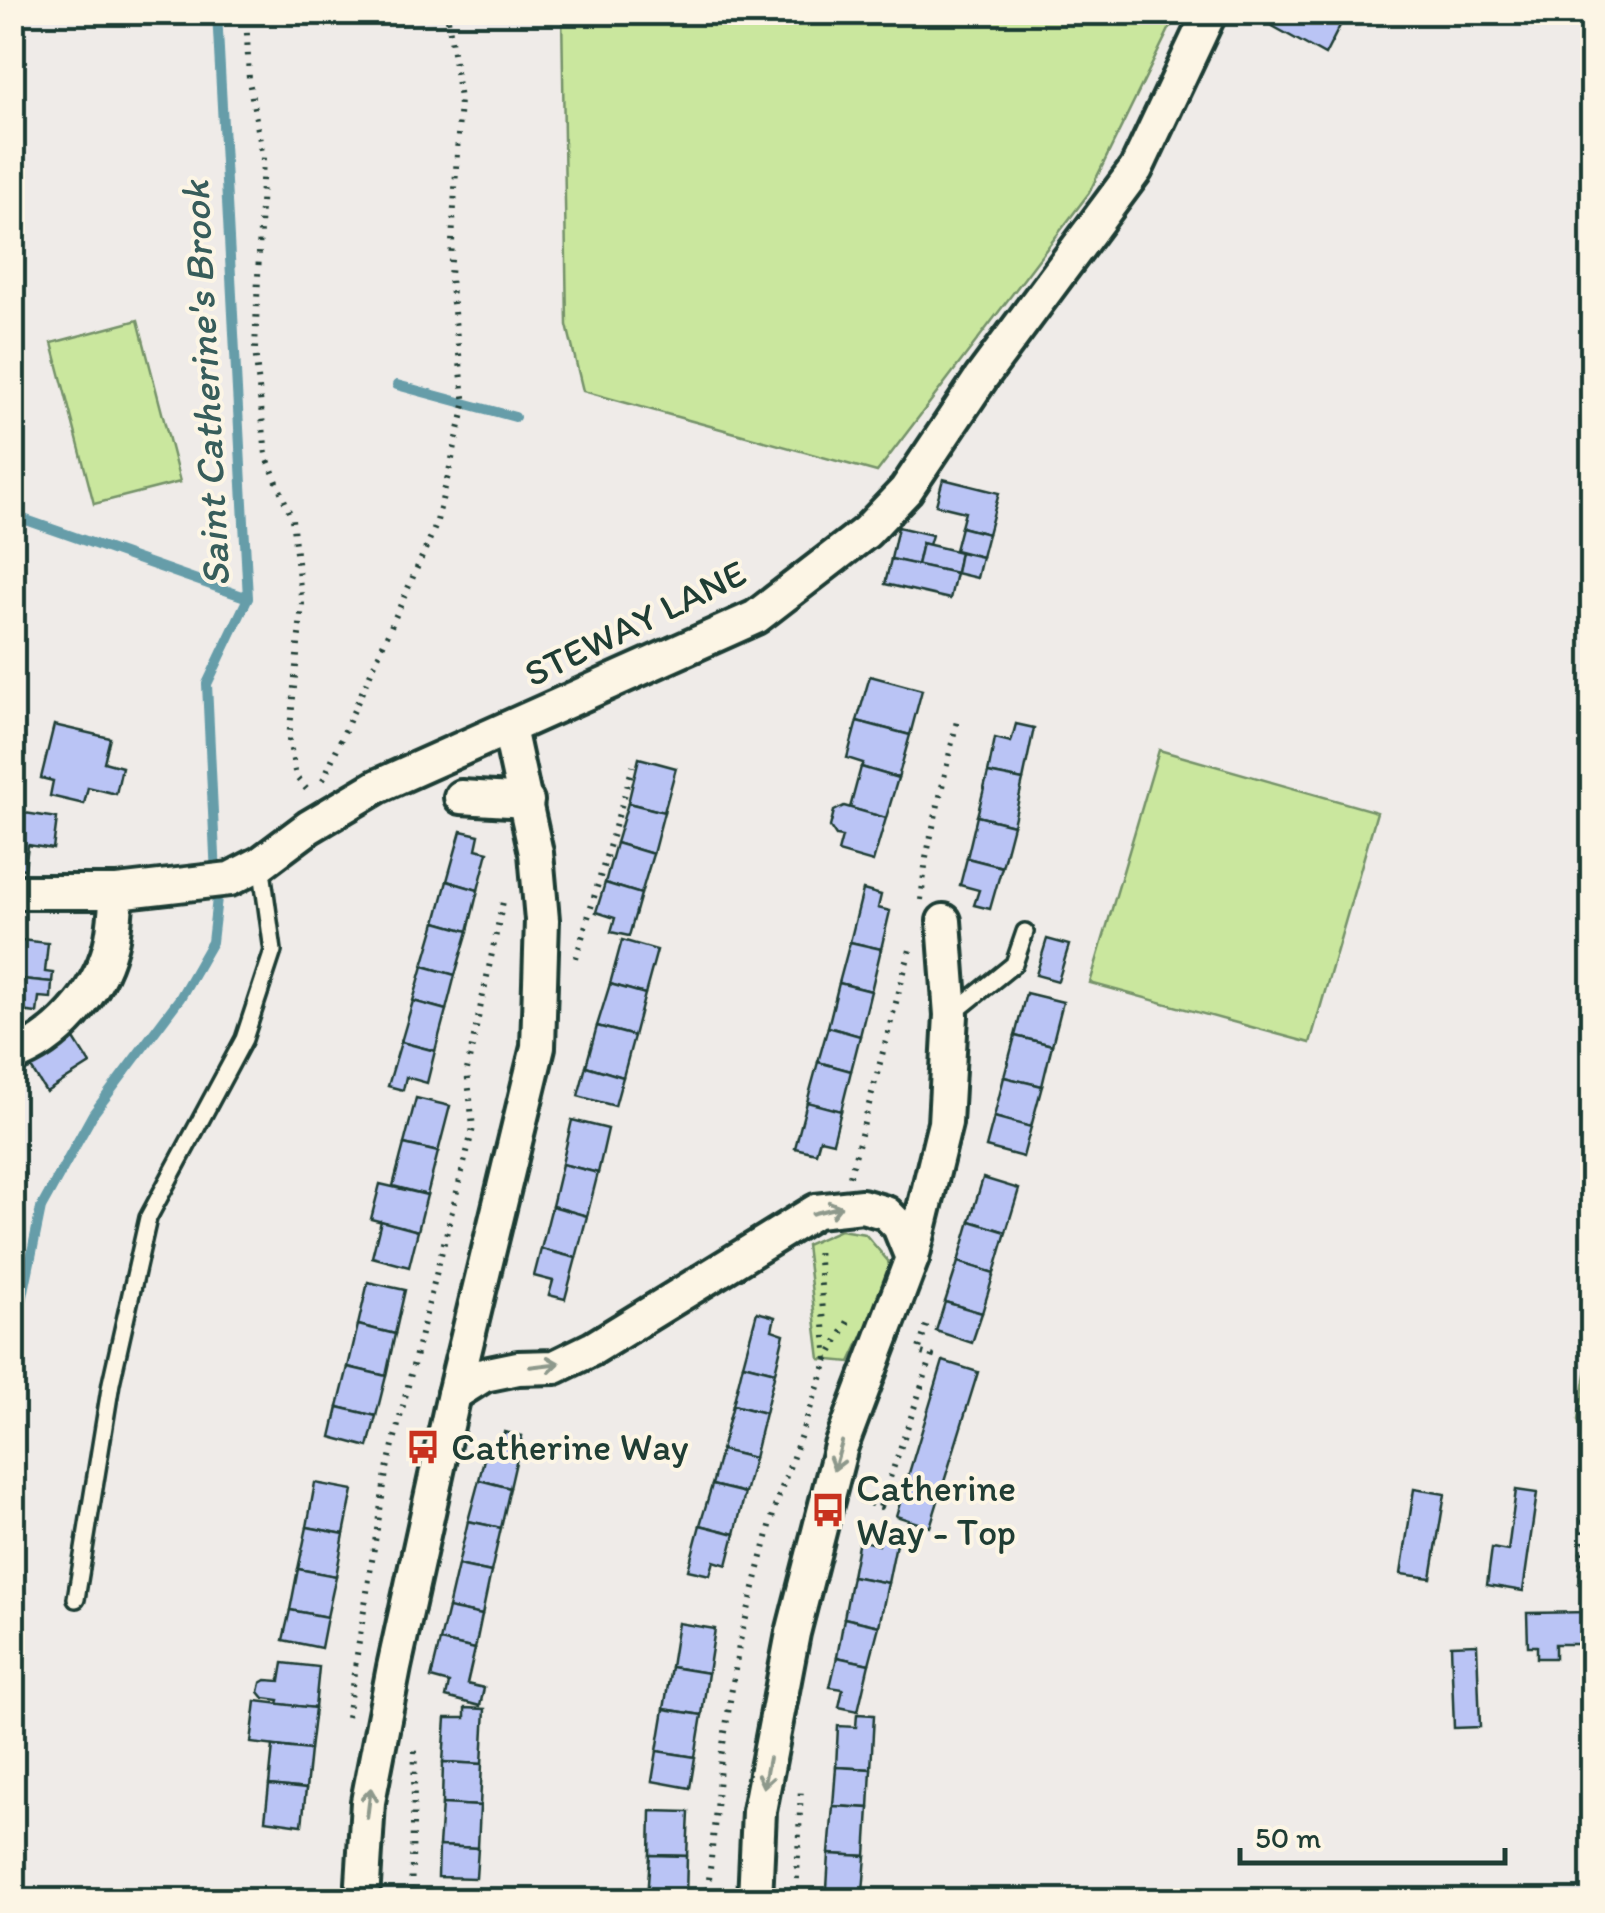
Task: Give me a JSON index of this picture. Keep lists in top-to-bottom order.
{
  "streets": {
    "street": ["STEWAY LANE"]
  },
  "water": ["Saint Catherine's Brook"],
  "places": {
    "bus stop": ["Catherine Way", "Catherine Way - Top"]
  },
  "scale_bar": "50 m"
}
